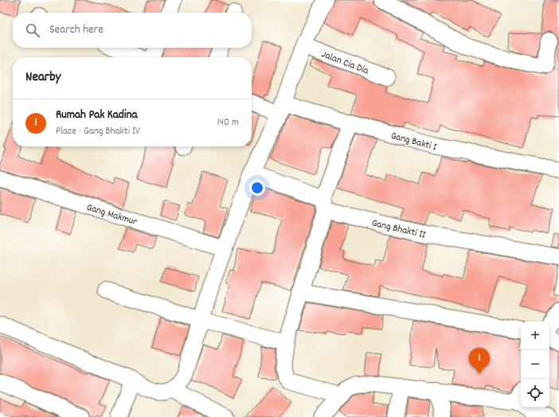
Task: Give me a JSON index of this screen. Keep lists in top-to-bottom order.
{
  "streets": {
    "street": [
      "Jalan Cia Dia",
      "Gang Bakti I",
      "Gang Makmur",
      "Gang Bhakti II"
    ]
  },
  "crossings": [
    ["Gang Bakti I", "Gang Bhakti II"]
  ],
  "page": {
    "search": "Search here",
    "heading": "Nearby",
    "list": [
      {
        "mark": "1",
        "name": "Rumah Pak Kadina",
        "note": "Place · Gang Bhakti IV",
        "value": "140 m"
      }
    ],
    "map_buttons": ["+", "−"],
    "pins": "1"
  }
}
